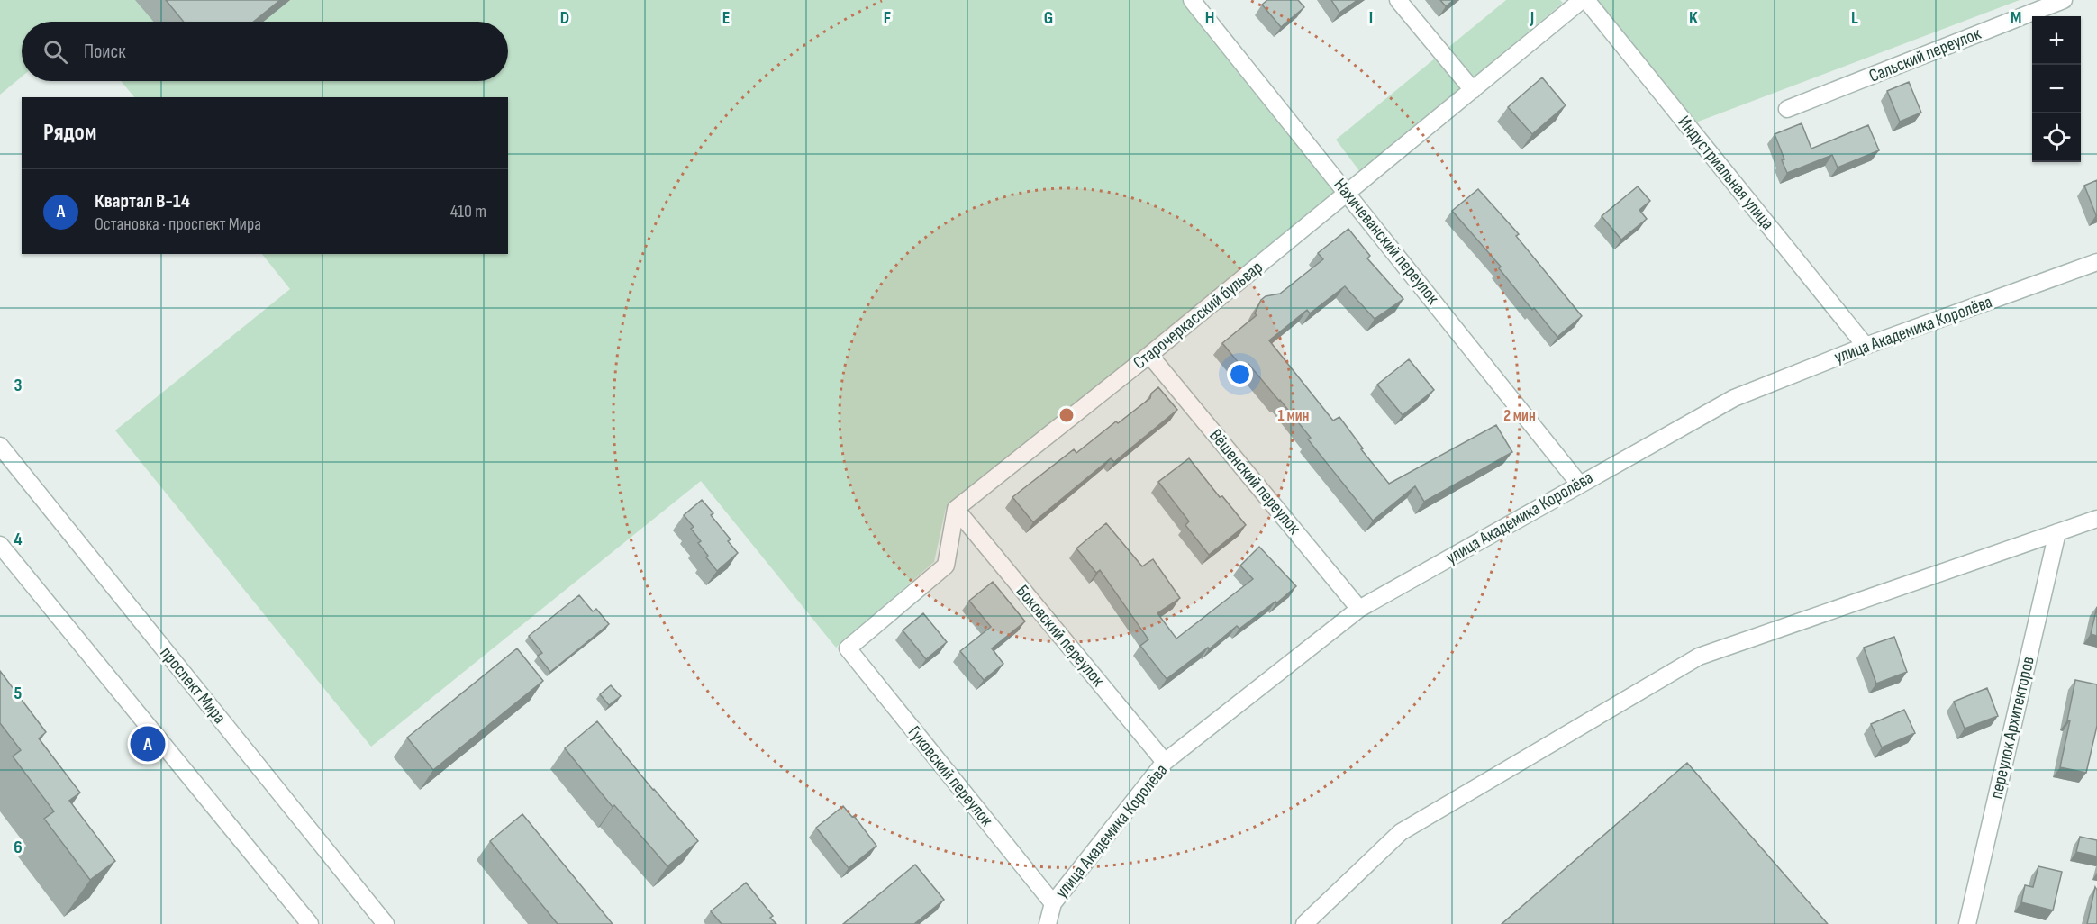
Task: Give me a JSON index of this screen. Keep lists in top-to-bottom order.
{
  "streets": {
    "street": [
      "Сальский переулок",
      "Индустриальная улица",
      "Нахичеванский переулок",
      "Старочеркасский бульвар",
      "улица Академика Королёва",
      "Вёшенский переулок",
      "Боковский переулок",
      "проспект Мира",
      "переулок Архитекторов",
      "Гуковский переулок"
    ]
  },
  "crossings": [
    ["Индустриальная улица", "улица Академика Королёва"],
    ["Нахичеванский переулок", "Старочеркасский бульвар"],
    ["Нахичеванский переулок", "улица Академика Королёва"],
    ["Старочеркасский бульвар", "Вёшенский переулок"],
    ["Старочеркасский бульвар", "Боковский переулок"],
    ["Старочеркасский бульвар", "Гуковский переулок"],
    ["улица Академика Королёва", "Вёшенский переулок"],
    ["улица Академика Королёва", "Боковский переулок"],
    ["улица Академика Королёва", "Гуковский переулок"],
    ["Боковский переулок", "Гуковский переулок"]
  ],
  "page": {
    "map_buttons": ["+", "−"],
    "search": "Поиск",
    "heading": "Рядом",
    "list": [
      {
        "mark": "A",
        "name": "Квартал В-14",
        "note": "Остановка · проспект Мира",
        "value": "410 m"
      }
    ],
    "pins": "A"
  },
  "grid": {
    "columns": [
      "D",
      "E",
      "F",
      "G",
      "H",
      "I",
      "J",
      "K",
      "L",
      "M"
    ],
    "rows": [
      "3",
      "4",
      "5",
      "6"
    ]
  },
  "rings": ["1 мин", "2 мин"]
}
